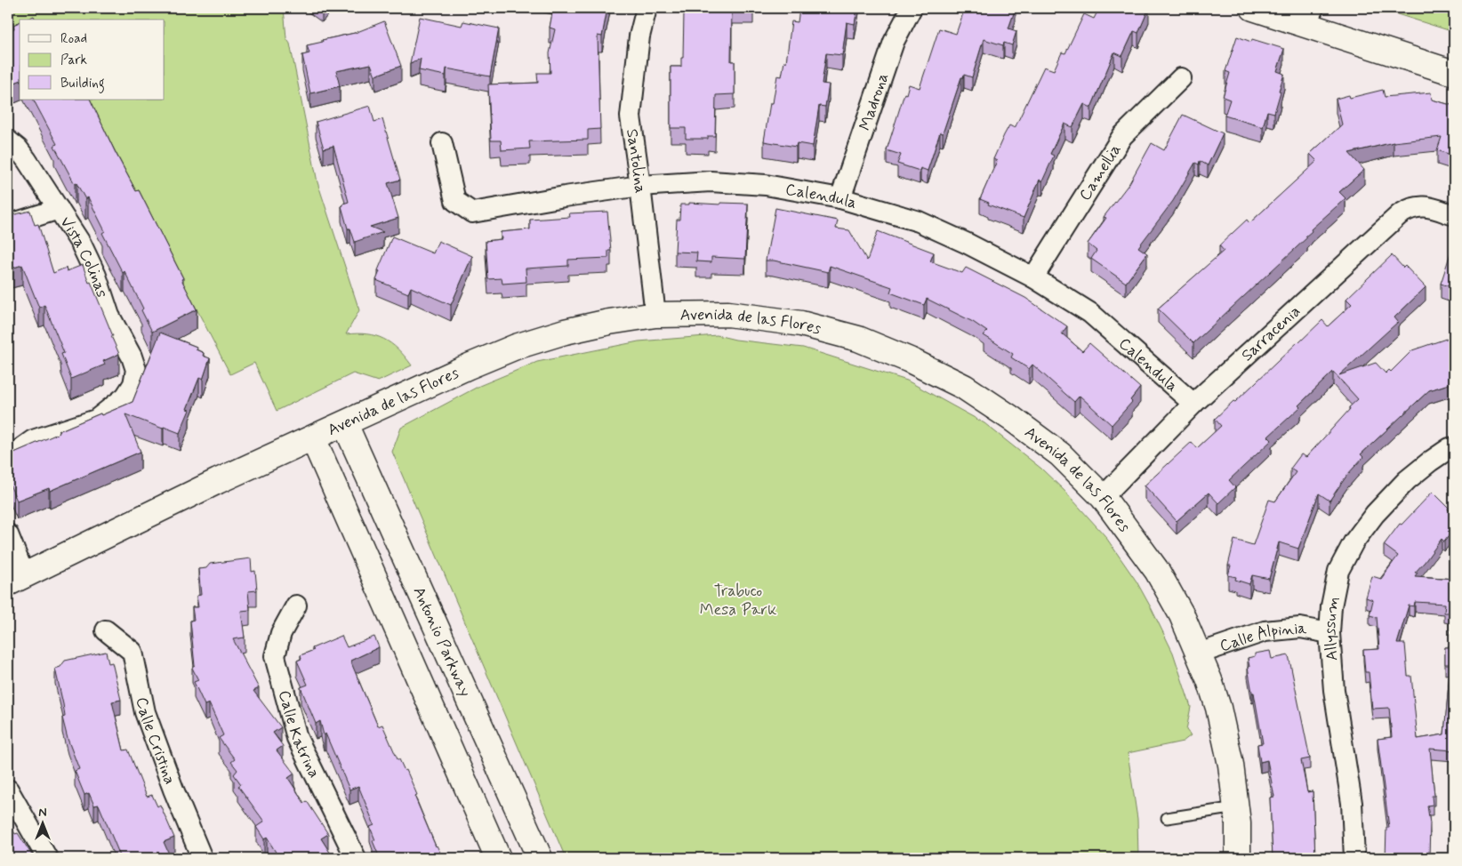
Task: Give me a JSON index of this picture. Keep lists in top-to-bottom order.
{
  "streets": {
    "main road": ["Avenida de las Flores", "Antonio Parkway"],
    "street": [
      "Madrona",
      "Santolina",
      "Camellia",
      "Calendula",
      "Vista Colinas",
      "Sarracenia",
      "Allyssum",
      "Calle Alpinia",
      "Calle Katrina",
      "Calle Cristina"
    ]
  },
  "crossings": [
    ["Madrona", "Calendula"],
    ["Santolina", "Calendula"],
    ["Santolina", "Avenida de las Flores"],
    ["Camellia", "Calendula"],
    ["Calendula", "Sarracenia"],
    ["Avenida de las Flores", "Sarracenia"],
    ["Avenida de las Flores", "Calle Alpinia"],
    ["Avenida de las Flores", "Antonio Parkway"],
    ["Allyssum", "Calle Alpinia"]
  ],
  "parks": ["Trabuco Mesa Park"],
  "legend": ["Road", "Park", "Building"],
  "north": "top"
}
